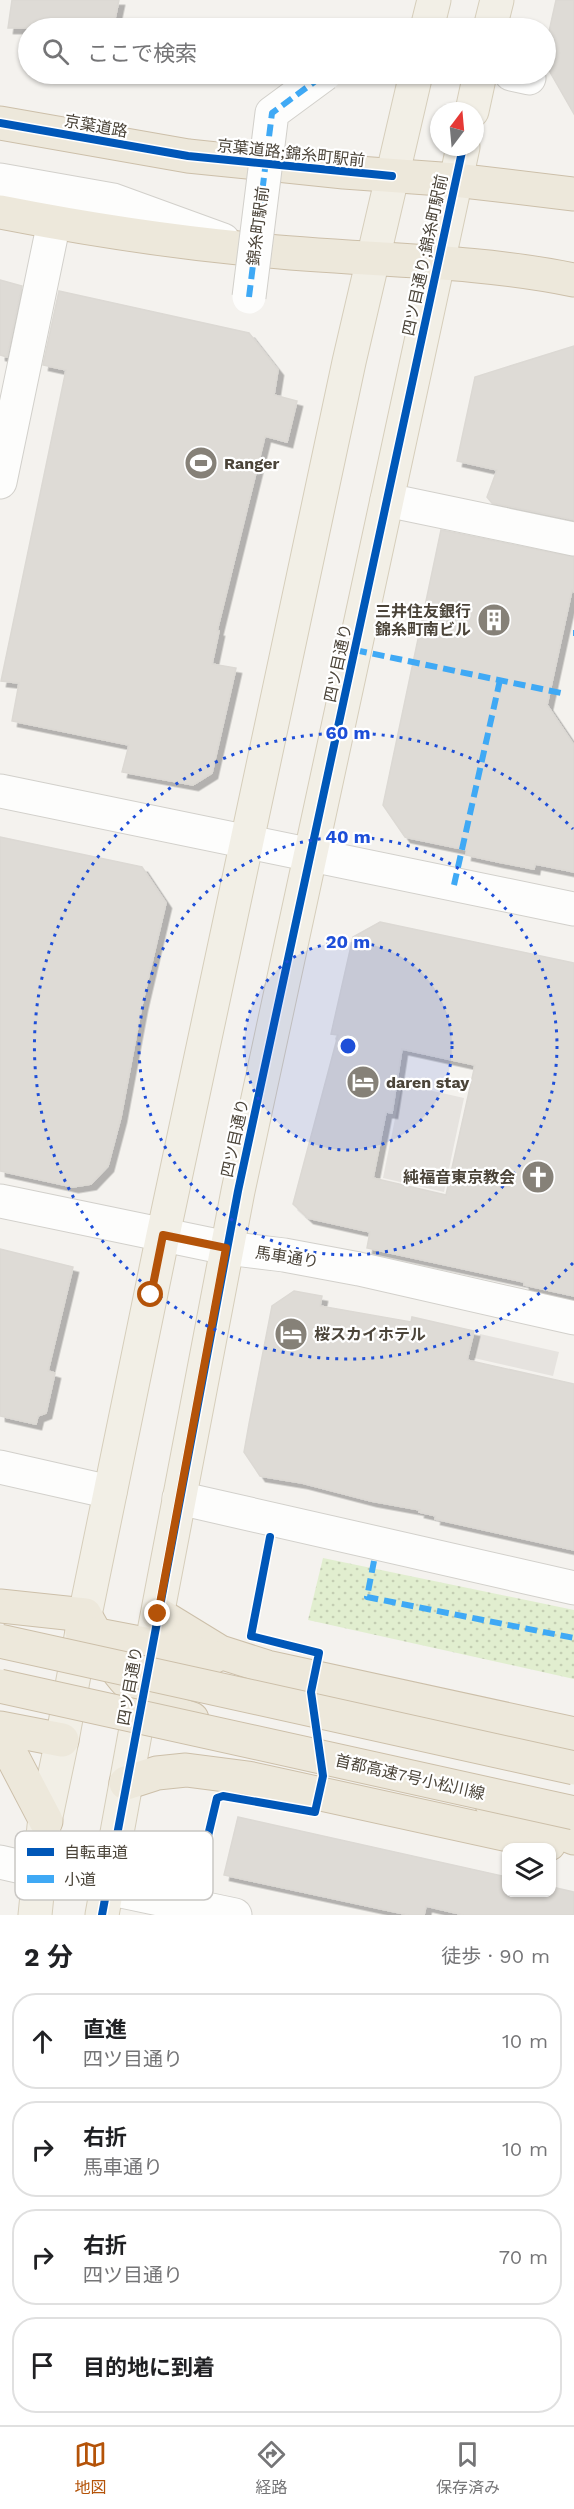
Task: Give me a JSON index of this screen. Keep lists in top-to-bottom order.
{
  "streets": {
    "highway": ["京葉道路", "京葉道路;錦糸町駅前", "首都高速7号小松川線"],
    "main road": ["四ツ目通り;錦糸町駅前", "四ツ目通り"],
    "street": ["錦糸町駅前", "馬車通り"]
  },
  "crossings": [
    ["京葉道路", "京葉道路;錦糸町駅前"],
    ["京葉道路;錦糸町駅前", "四ツ目通り;錦糸町駅前"],
    ["四ツ目通り;錦糸町駅前", "四ツ目通り"],
    ["四ツ目通り", "馬車通り"]
  ],
  "places": {
    "sports": ["Ranger"],
    "building": ["三井住友銀行 錦糸町南ビル"],
    "hotel": ["daren stay", "桜スカイホテル"],
    "church": ["純福音東京教会"]
  },
  "legend": ["自転車道", "小道"],
  "north": "top",
  "page": {
    "search": "ここで検索",
    "heading": ["2 分", "徒歩 · 90 m"],
    "list": [
      ["直進", "四ツ目通り", "10 m"],
      ["右折", "馬車通り", "10 m"],
      ["右折", "四ツ目通り", "70 m"],
      "目的地に到着"
    ],
    "nav": ["地図", "経路", "保存済み"]
  },
  "rings": ["60 m", "40 m", "20 m"]
}
